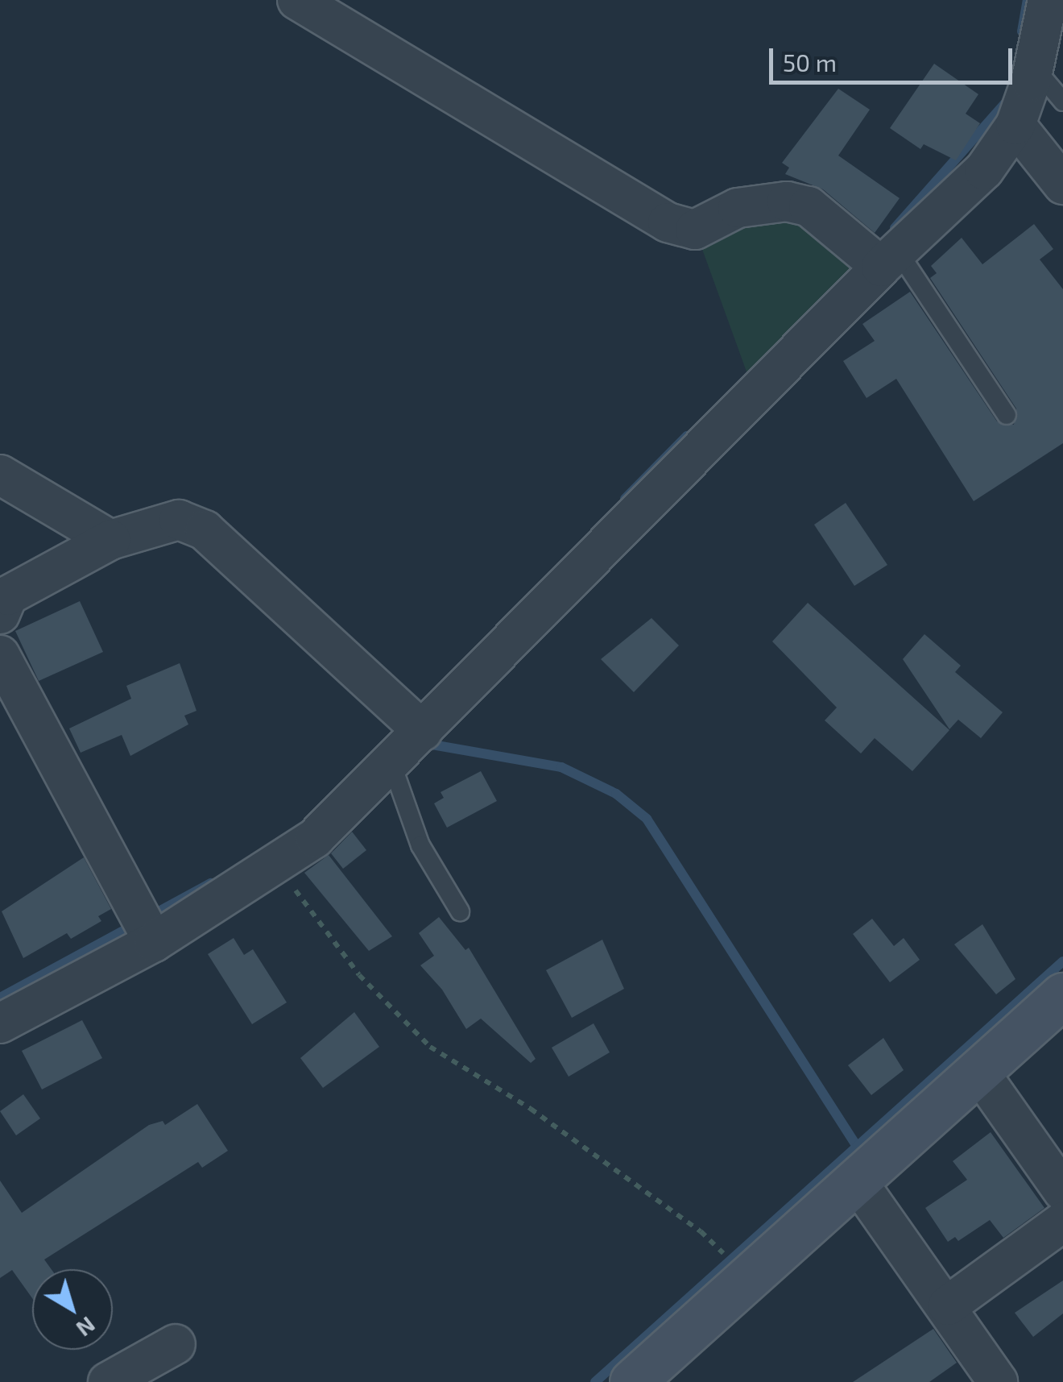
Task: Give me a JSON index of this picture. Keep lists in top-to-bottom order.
{
  "scale_bar": "50 m",
  "north": "bottom right"
}
